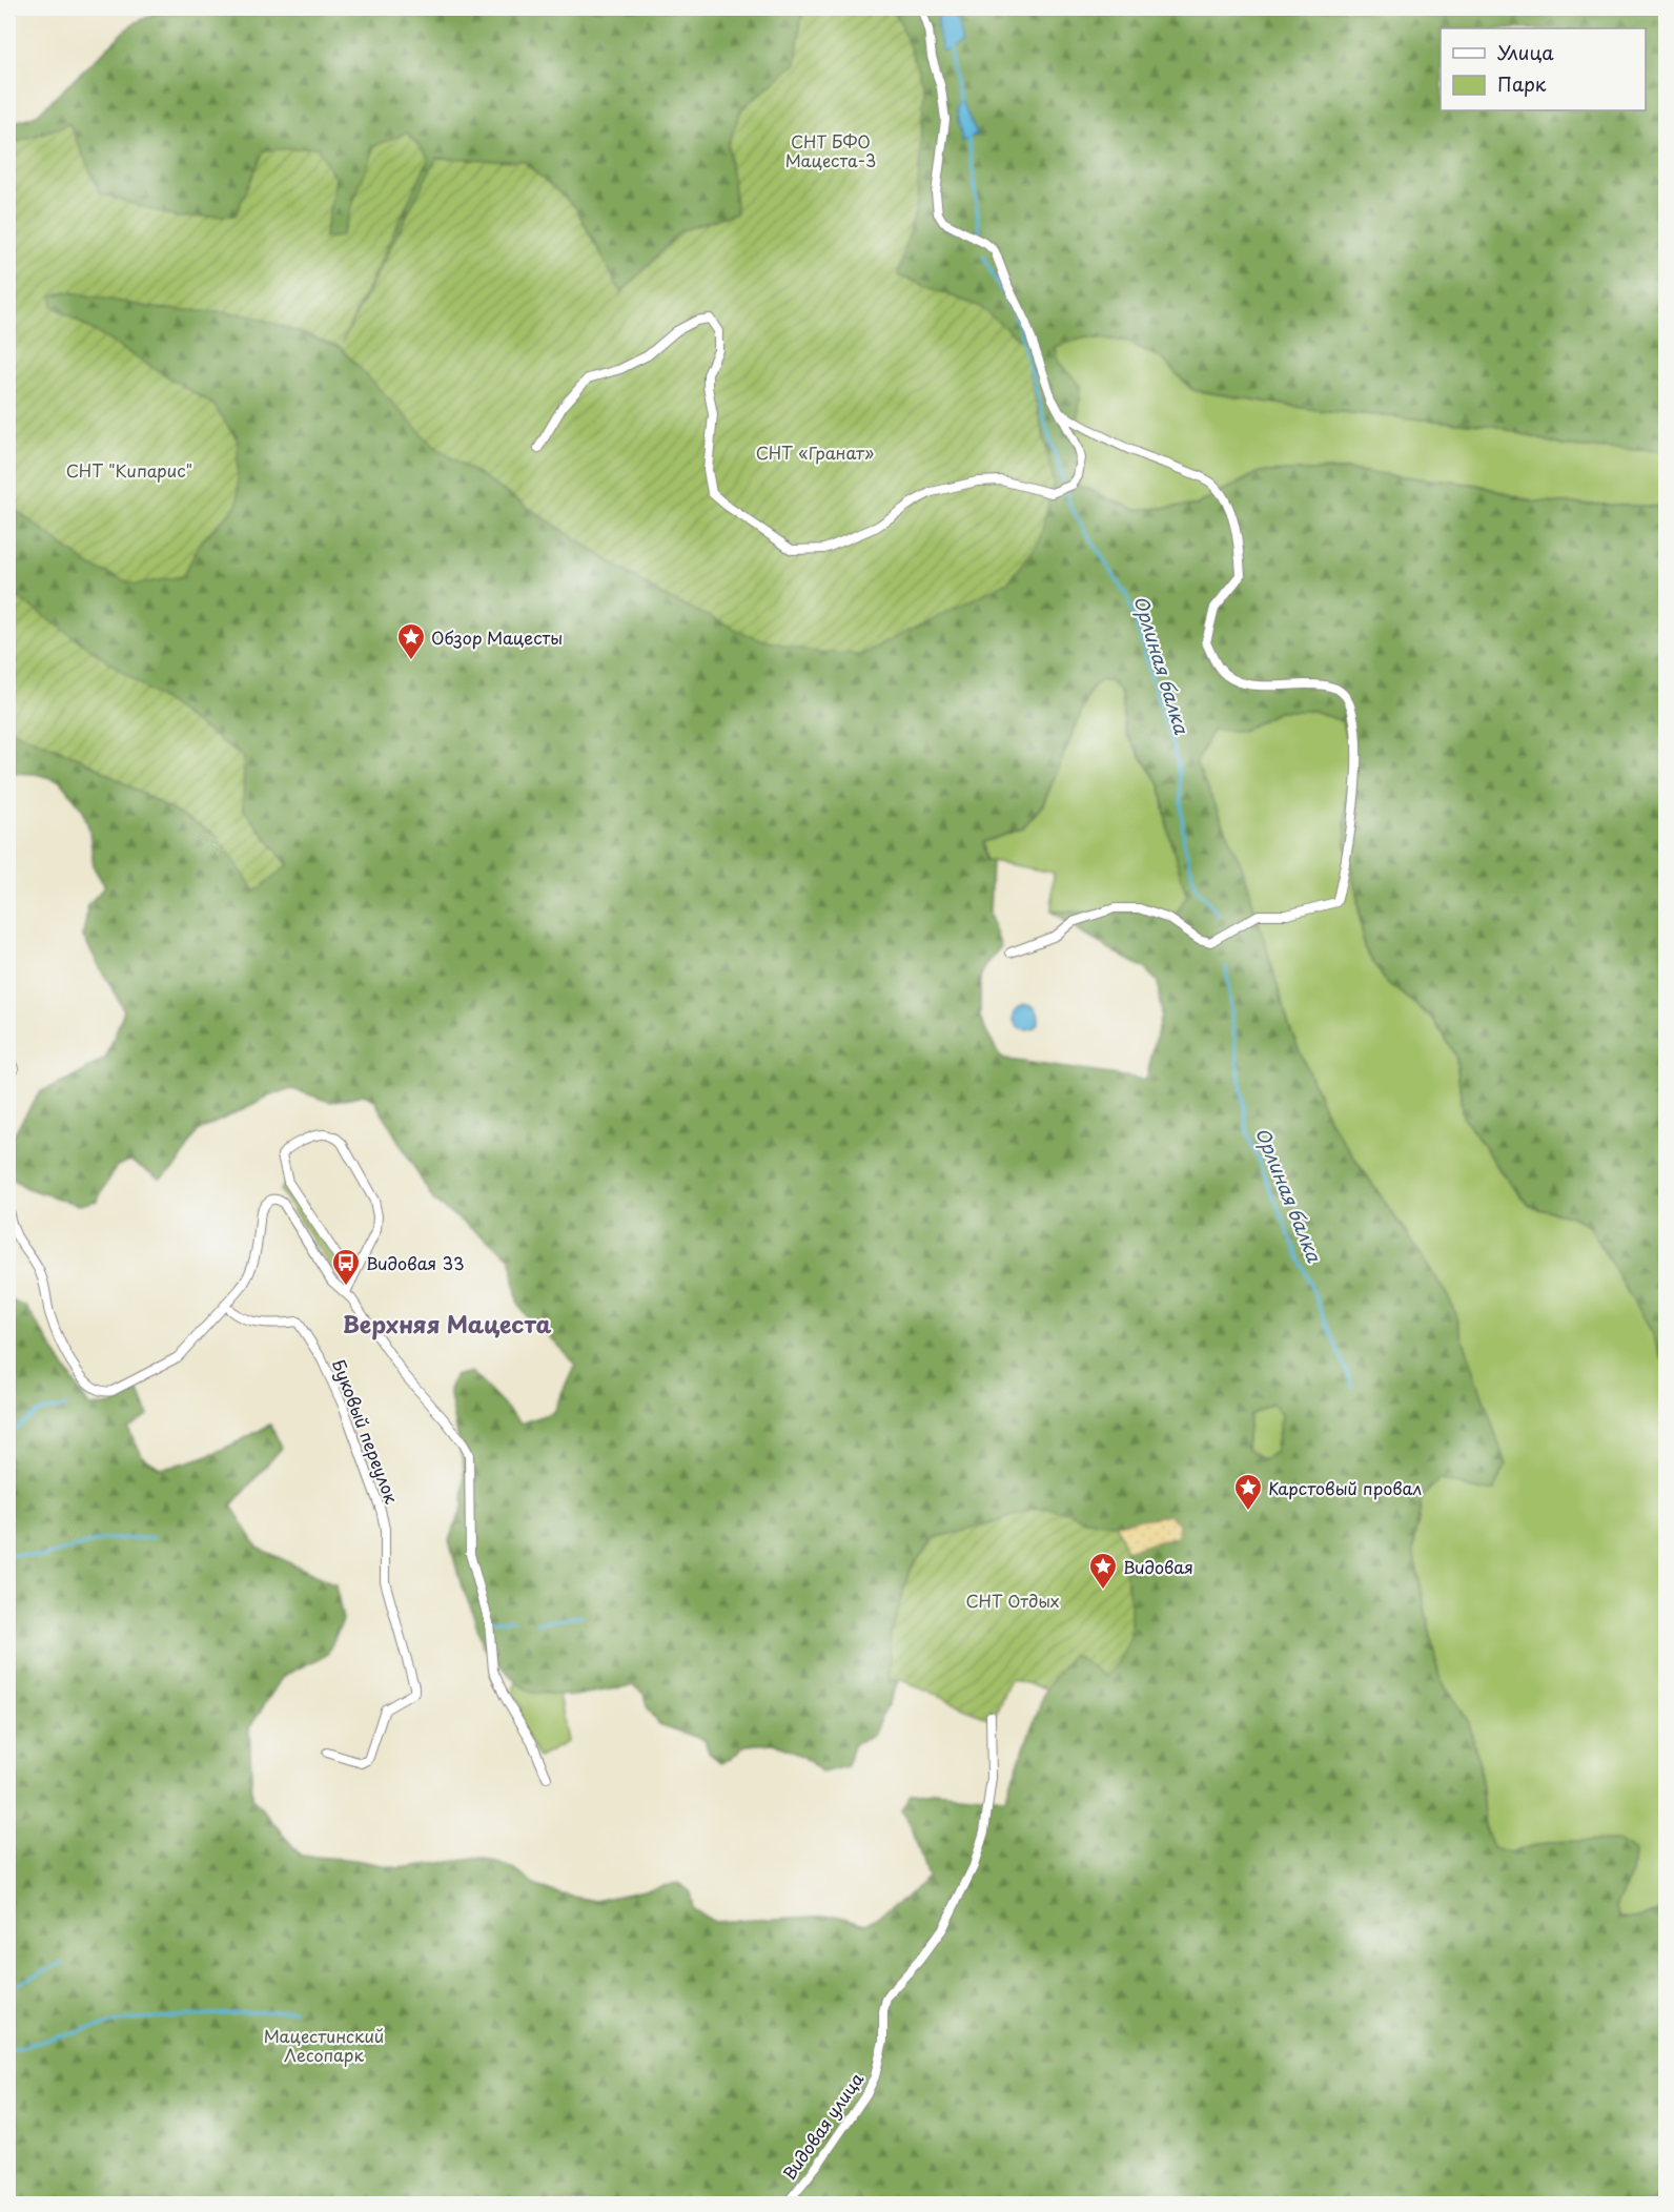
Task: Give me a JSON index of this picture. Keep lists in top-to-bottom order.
{
  "streets": {
    "street": ["Буковый переулок", "Видовая улица"]
  },
  "districts": ["Верхняя Мацеста"],
  "water": ["Орлиная балка"],
  "parks": [
    "СНТ БФО Мацеста-3",
    "СНТ «Гранат»",
    "СНТ \"Кипарис\"",
    "СНТ Отдых",
    "Мацестинский Лесопарк"
  ],
  "places": {
    "place": ["Обзор Мацесты", "Карстовый провал", "Видовая"],
    "bus stop": ["Видовая 33"]
  },
  "legend": ["Улица", "Парк"]
}
